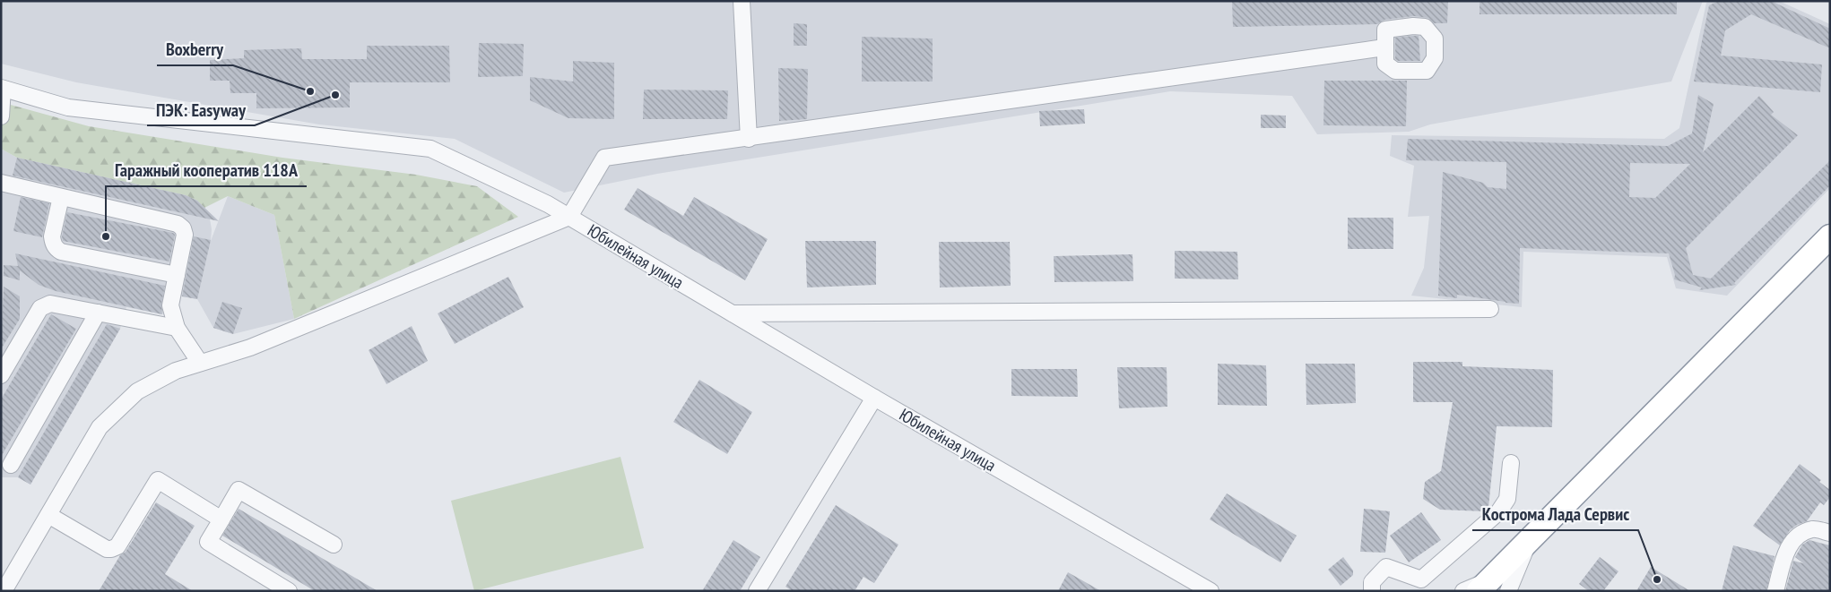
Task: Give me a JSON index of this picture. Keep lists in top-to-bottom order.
{
  "streets": {
    "street": ["Юбилейная улица"]
  },
  "places": [
    "Boxberry",
    "ПЭК: Easyway",
    "Гаражный кооператив 118А",
    "Кострома Лада Сервис"
  ]
}
